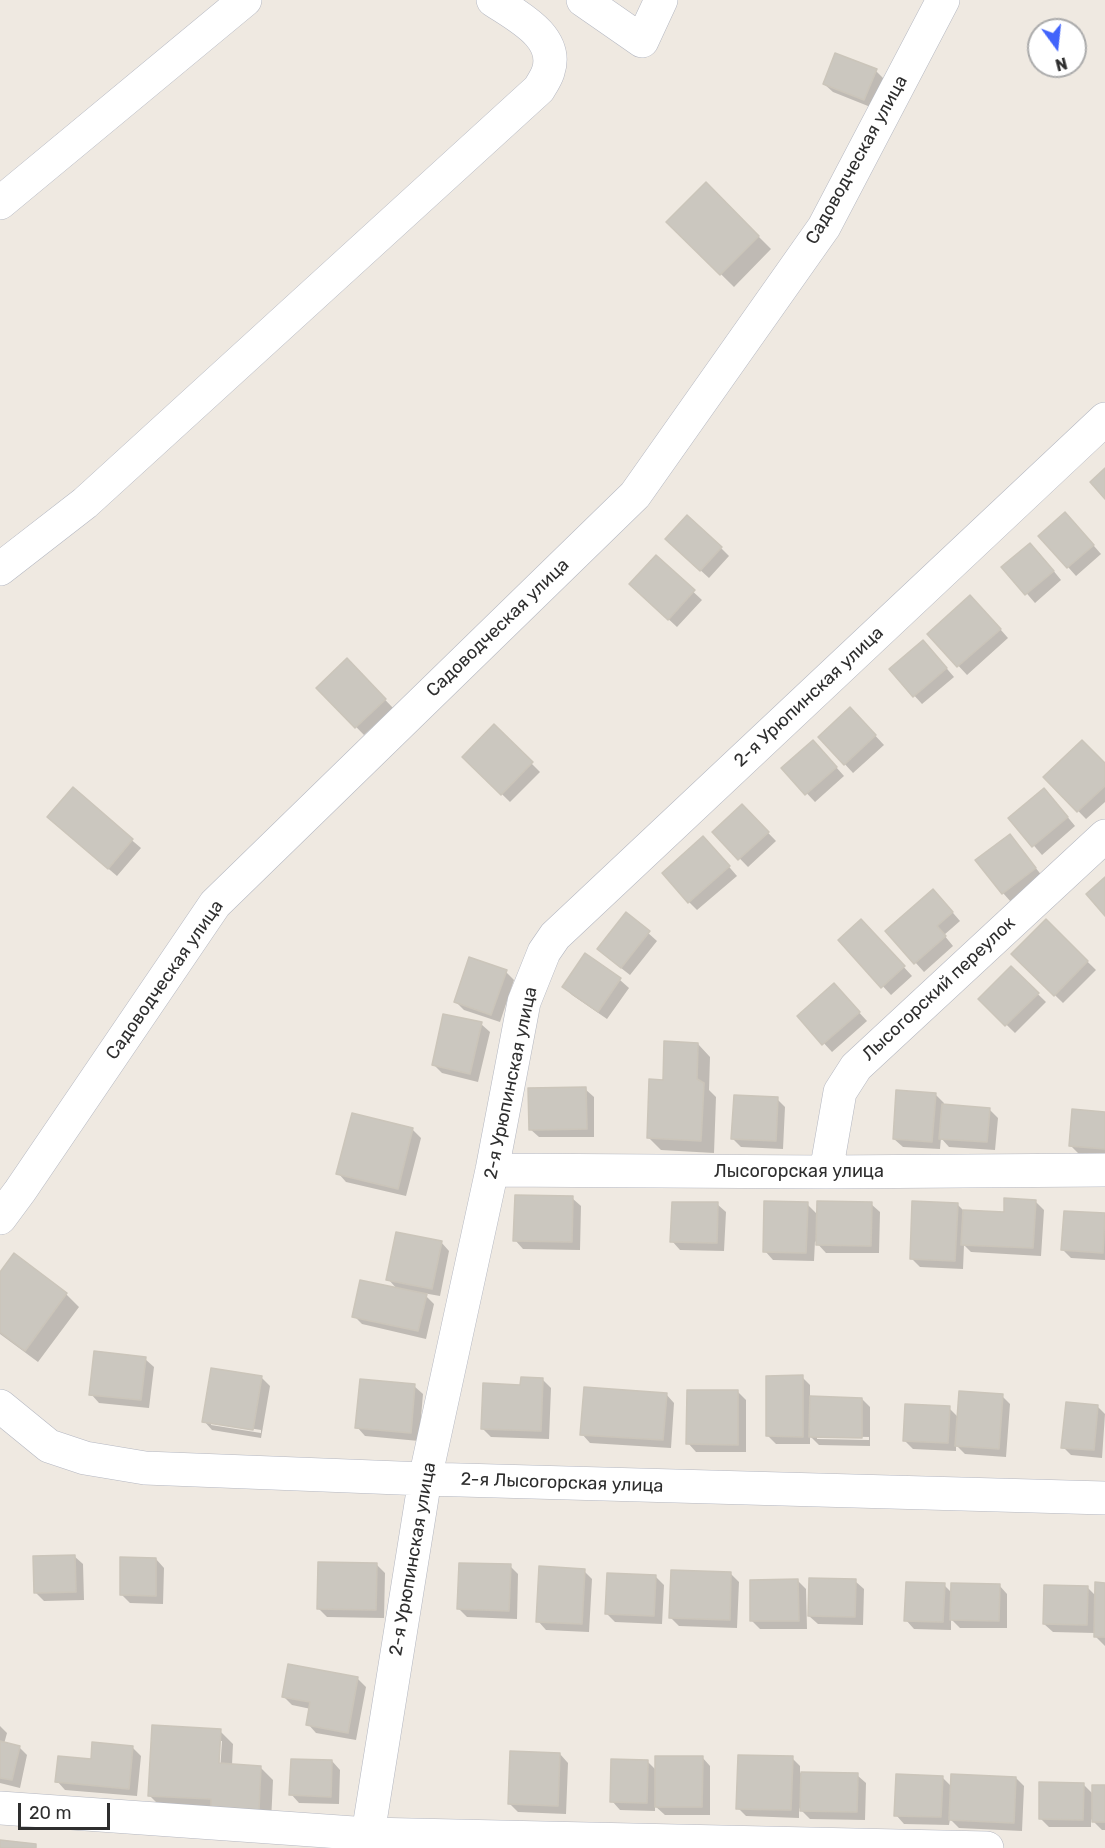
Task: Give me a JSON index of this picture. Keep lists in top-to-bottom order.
{
  "streets": {
    "street": [
      "Садоводческая улица",
      "2-я Урюпинская улица",
      "Лысогорский переулок",
      "Лысогорская улица",
      "2-я Лысогорская улица"
    ]
  },
  "crossings": [
    ["2-я Урюпинская улица", "Лысогорская улица"],
    ["2-я Урюпинская улица", "2-я Лысогорская улица"],
    ["Лысогорский переулок", "Лысогорская улица"]
  ],
  "scale_bar": "20 m",
  "north": "bottom"
}
